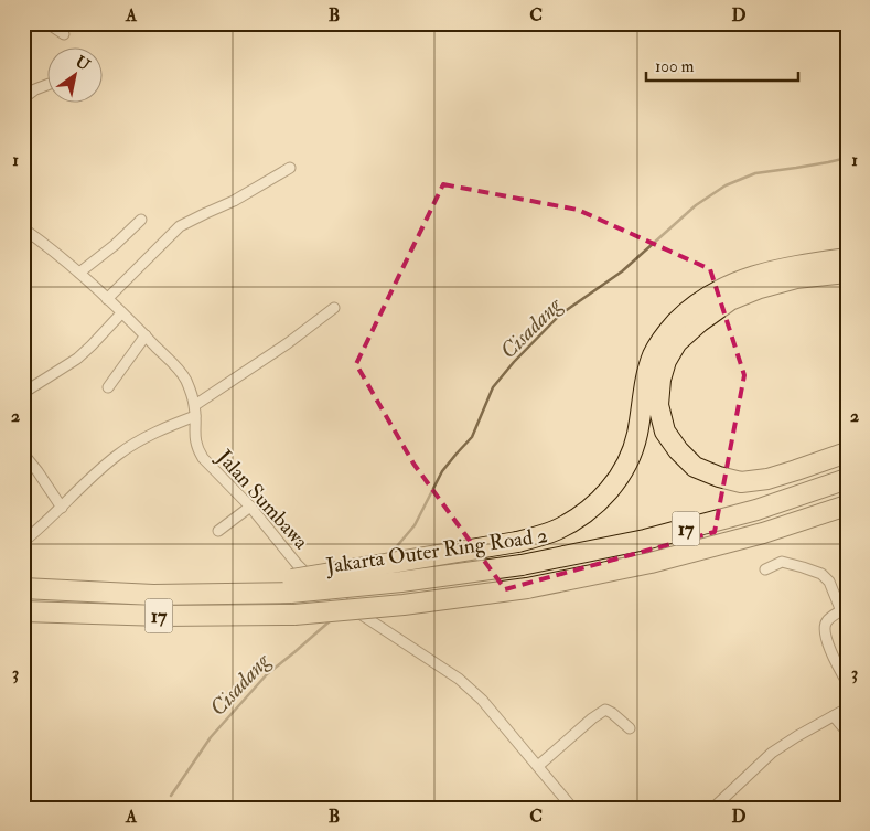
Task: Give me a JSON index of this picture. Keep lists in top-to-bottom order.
{
  "streets": {
    "highway": ["17", "Jakarta Outer Ring Road 2"],
    "street": ["Jalan Sumbawa"]
  },
  "water": ["Cisadang"],
  "scale_bar": "100 m",
  "north": "top right",
  "grid": {
    "columns": [
      "A",
      "B",
      "C",
      "D"
    ],
    "rows": ["1", "2", "3"]
  }
}
